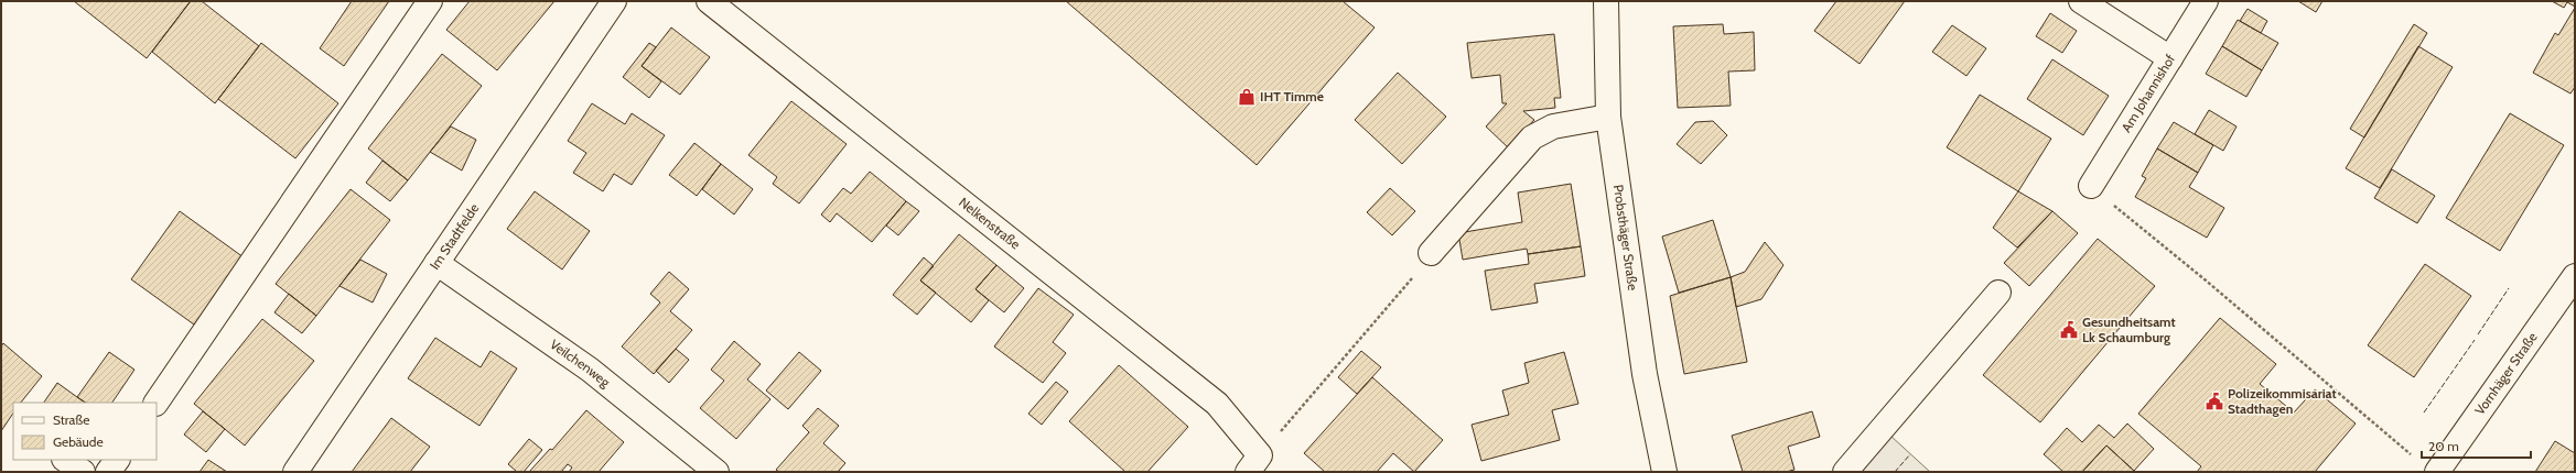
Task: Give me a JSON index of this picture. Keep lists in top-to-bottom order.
{
  "streets": {
    "street": [
      "Am Johannishof",
      "Nelkenstraße",
      "Im Stadtfelde",
      "Probsthäger Straße",
      "Veilchenweg",
      "Vornhäger Straße"
    ]
  },
  "crossings": [
    ["Im Stadtfelde", "Veilchenweg"]
  ],
  "places": {
    "shop": ["IHT Timme"],
    "public building": ["Gesundheitsamt Lk Schaumburg", "Polizeikommisariat Stadthagen"]
  },
  "legend": ["Straße", "Gebäude"],
  "scale_bar": "20 m"
}
